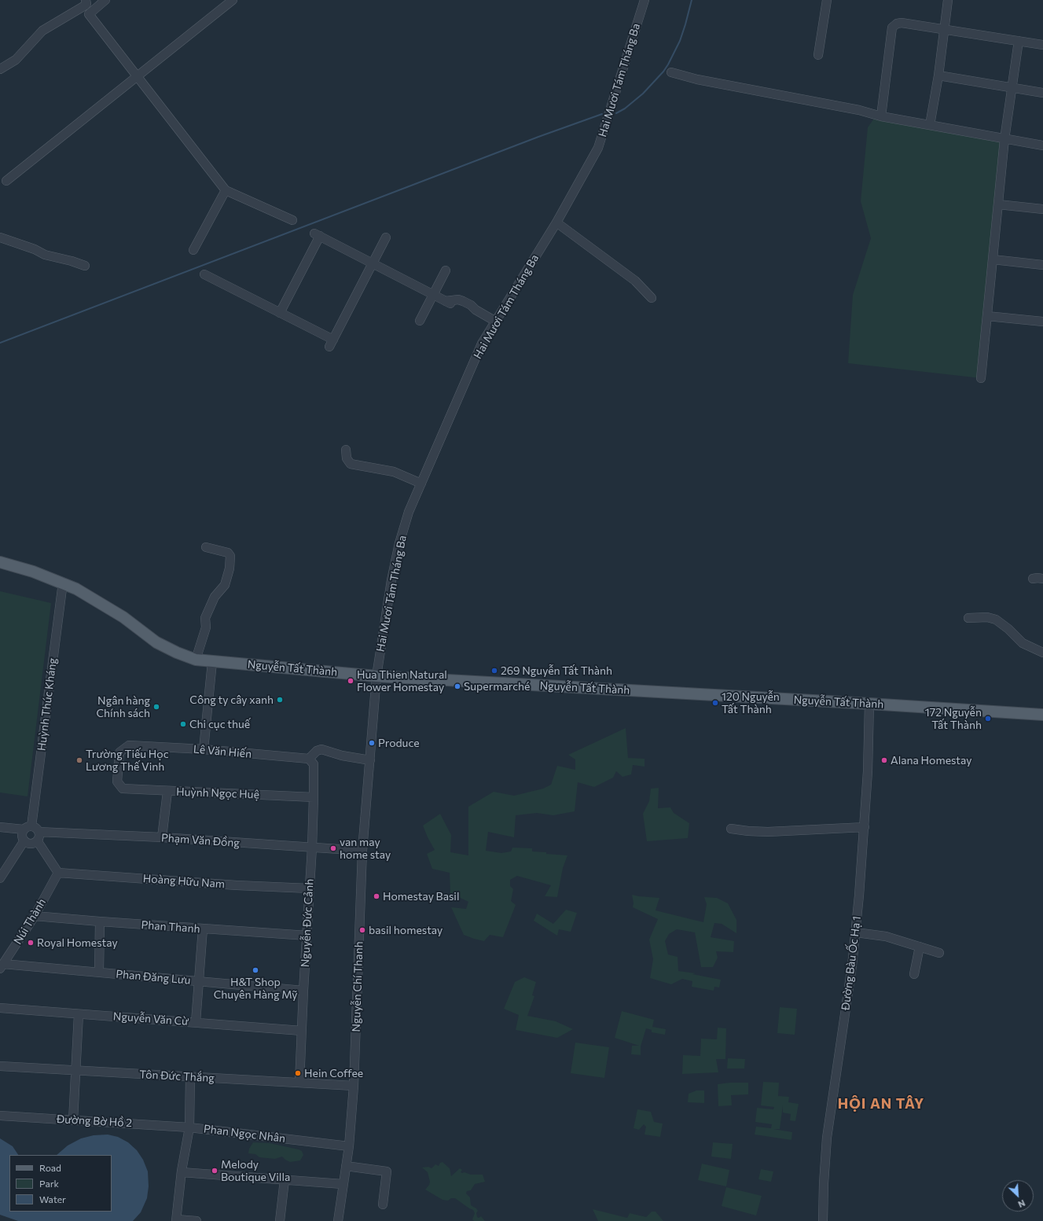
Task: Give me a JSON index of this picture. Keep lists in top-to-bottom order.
{
  "streets": {
    "main road": ["Nguyễn Tất Thành"],
    "street": [
      "Hai Mươi Tám Tháng Ba",
      "Huỳnh Thúc Kháng",
      "Lê Văn Hiến",
      "Huỳnh Ngọc Huệ",
      "Phạm Văn Đồng",
      "Hoàng Hữu Nam",
      "Núi Thành",
      "Nguyễn Đức Cảnh",
      "Phan Thanh",
      "Đường Bàu Ốc Hạ 1",
      "Phan Đăng Lưu",
      "Nguyễn Chí Thanh",
      "Nguyễn Văn Cừ",
      "Tôn Đức Thắng",
      "Đường Bờ Hồ 2",
      "Phan Ngọc Nhân"
    ]
  },
  "crossings": [
    ["Hai Mươi Tám Tháng Ba", "Nguyễn Tất Thành"],
    ["Hai Mươi Tám Tháng Ba", "Nguyễn Chí Thanh"],
    ["Nguyễn Tất Thành", "Huỳnh Thúc Kháng"],
    ["Nguyễn Tất Thành", "Đường Bàu Ốc Hạ 1"],
    ["Nguyễn Tất Thành", "Nguyễn Chí Thanh"],
    ["Huỳnh Thúc Kháng", "Phạm Văn Đồng"],
    ["Lê Văn Hiến", "Huỳnh Ngọc Huệ"],
    ["Lê Văn Hiến", "Nguyễn Đức Cảnh"],
    ["Huỳnh Ngọc Huệ", "Nguyễn Đức Cảnh"],
    ["Phạm Văn Đồng", "Nguyễn Đức Cảnh"],
    ["Phạm Văn Đồng", "Nguyễn Chí Thanh"],
    ["Hoàng Hữu Nam", "Núi Thành"],
    ["Hoàng Hữu Nam", "Nguyễn Đức Cảnh"],
    ["Núi Thành", "Phan Thanh"],
    ["Núi Thành", "Phan Đăng Lưu"],
    ["Nguyễn Đức Cảnh", "Phan Thanh"],
    ["Nguyễn Đức Cảnh", "Phan Đăng Lưu"],
    ["Nguyễn Đức Cảnh", "Nguyễn Văn Cừ"],
    ["Nguyễn Đức Cảnh", "Tôn Đức Thắng"],
    ["Nguyễn Chí Thanh", "Tôn Đức Thắng"],
    ["Nguyễn Chí Thanh", "Phan Ngọc Nhân"],
    ["Tôn Đức Thắng", "Phan Ngọc Nhân"],
    ["Đường Bờ Hồ 2", "Phan Ngọc Nhân"]
  ],
  "districts": ["HỘI AN TÂY"],
  "places": [
    "269 Nguyễn Tất Thành",
    "Hua Thien Natural Flower Homestay",
    "Supermarché",
    "Công ty cây xanh",
    "120 Nguyễn Tất Thành",
    "Ngân hàng Chính sách",
    "172 Nguyễn Tất Thành",
    "Chi cục thuế",
    "Produce",
    "Trường Tiếu Học Lương Thế Vinh",
    "Alana Homestay",
    "van may home stay",
    "Homestay Basil",
    "basil homestay",
    "Royal Homestay",
    "H&T Shop Chuyên Hàng Mỹ",
    "Hein Coffee",
    "Melody Boutique Villa"
  ],
  "legend": ["Road", "Park", "Water"],
  "north": "bottom right"
}
